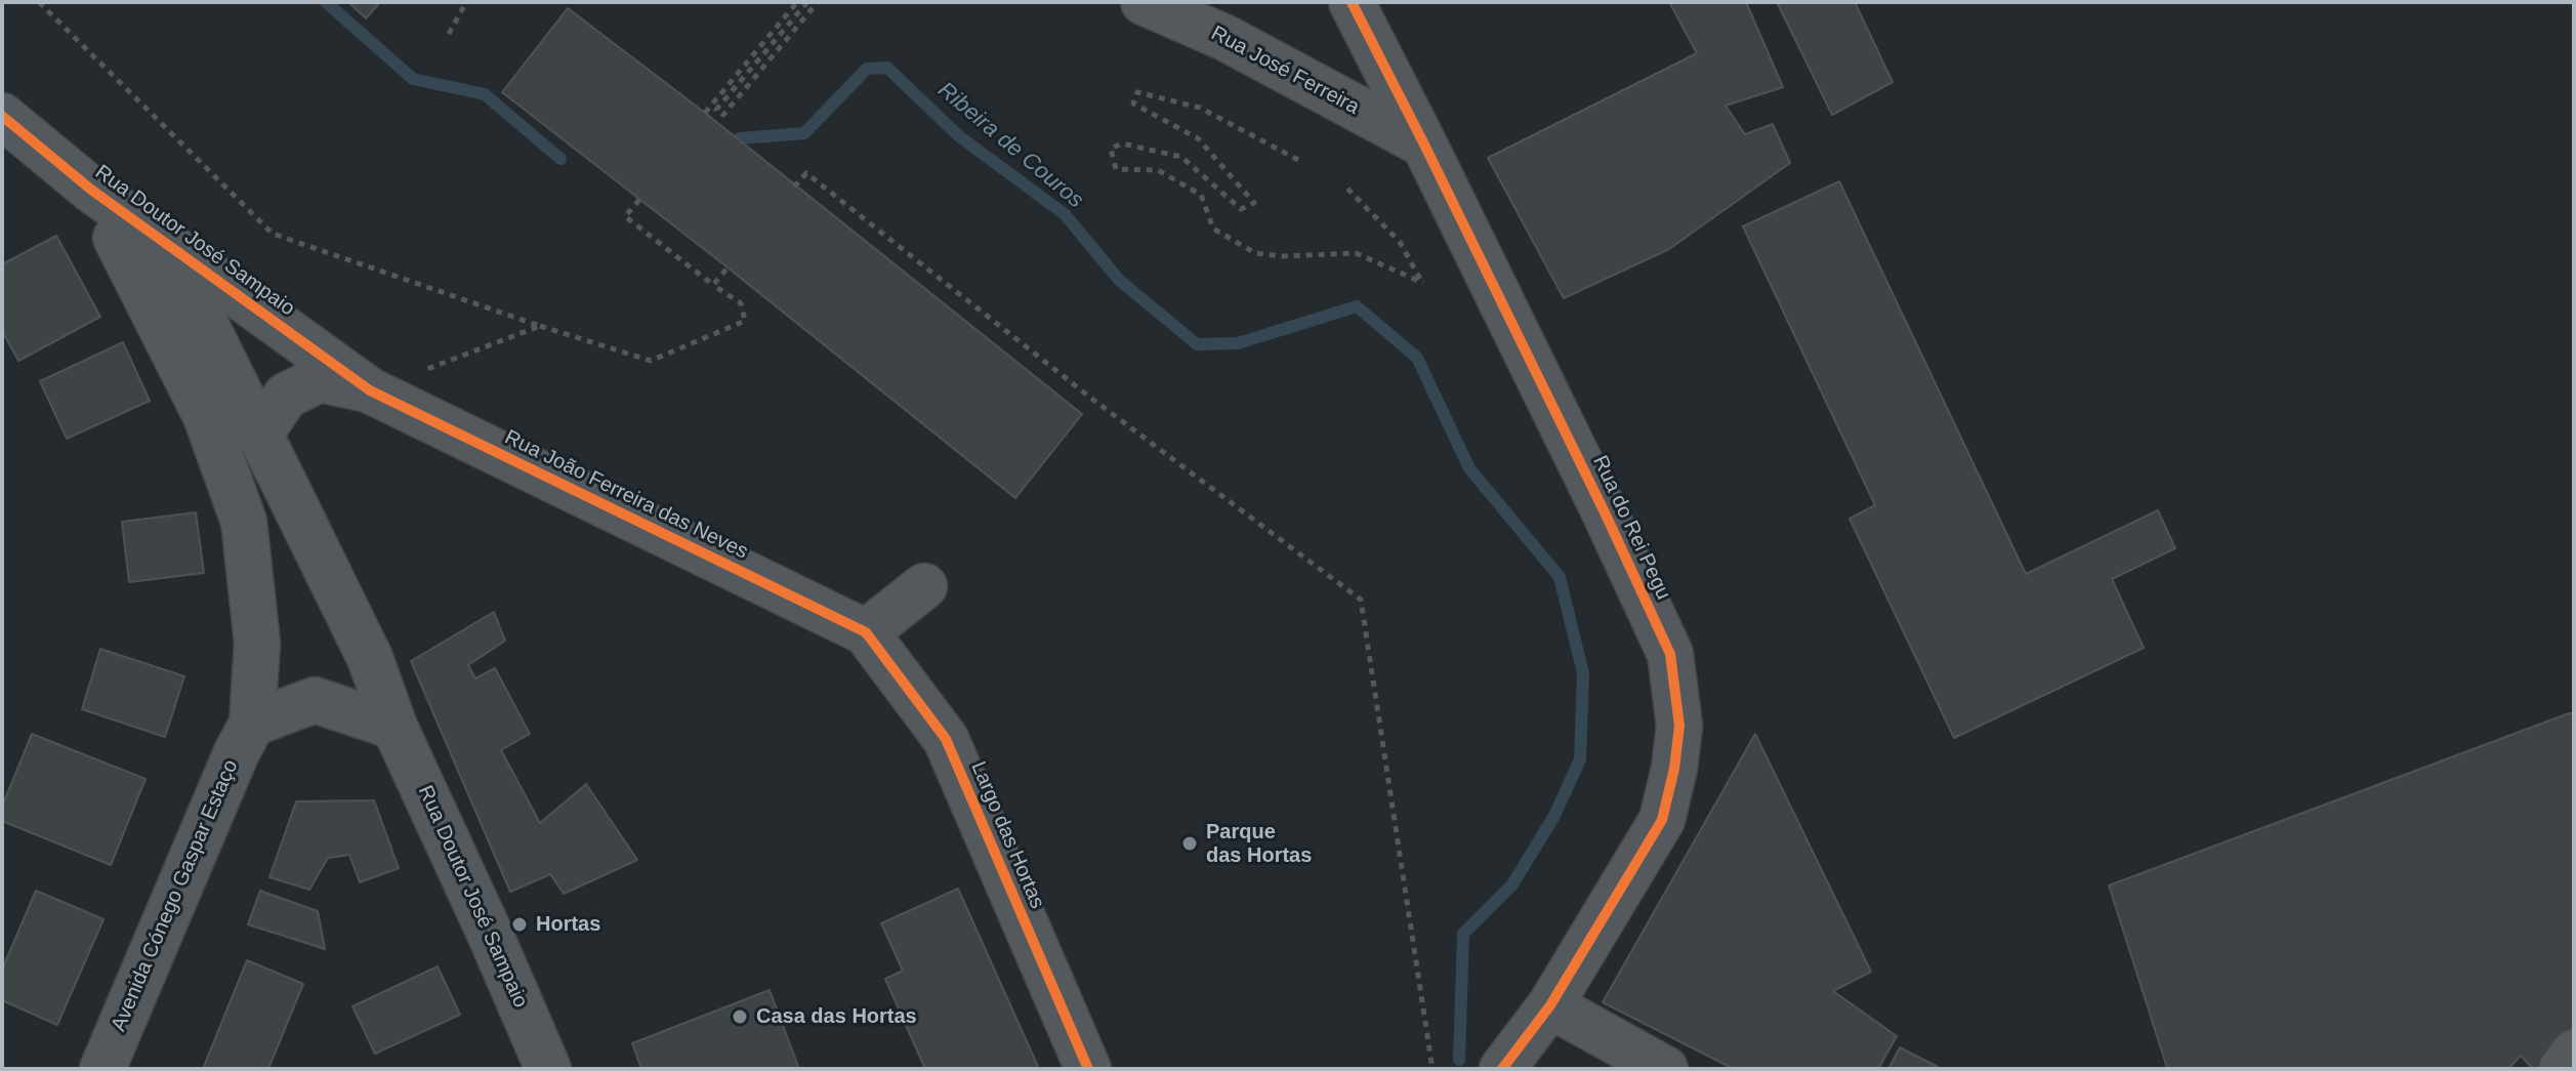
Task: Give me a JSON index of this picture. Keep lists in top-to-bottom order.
{
  "streets": {
    "street": [
      "Rua José Ferreira",
      "Rua Doutor José Sampaio",
      "Rua João Ferreira das Neves",
      "Rua do Rei Pegu",
      "Largo das Hortas",
      "Avenida Cónego Gaspar Estaço"
    ]
  },
  "crossings": [
    ["Rua José Ferreira", "Rua do Rei Pegu"],
    ["Rua Doutor José Sampaio", "Rua João Ferreira das Neves"],
    ["Rua Doutor José Sampaio", "Avenida Cónego Gaspar Estaço"],
    ["Rua João Ferreira das Neves", "Largo das Hortas"]
  ],
  "water": ["Ribeira de Couros"],
  "places": ["Parque das Hortas", "Hortas", "Casa das Hortas"]
}
